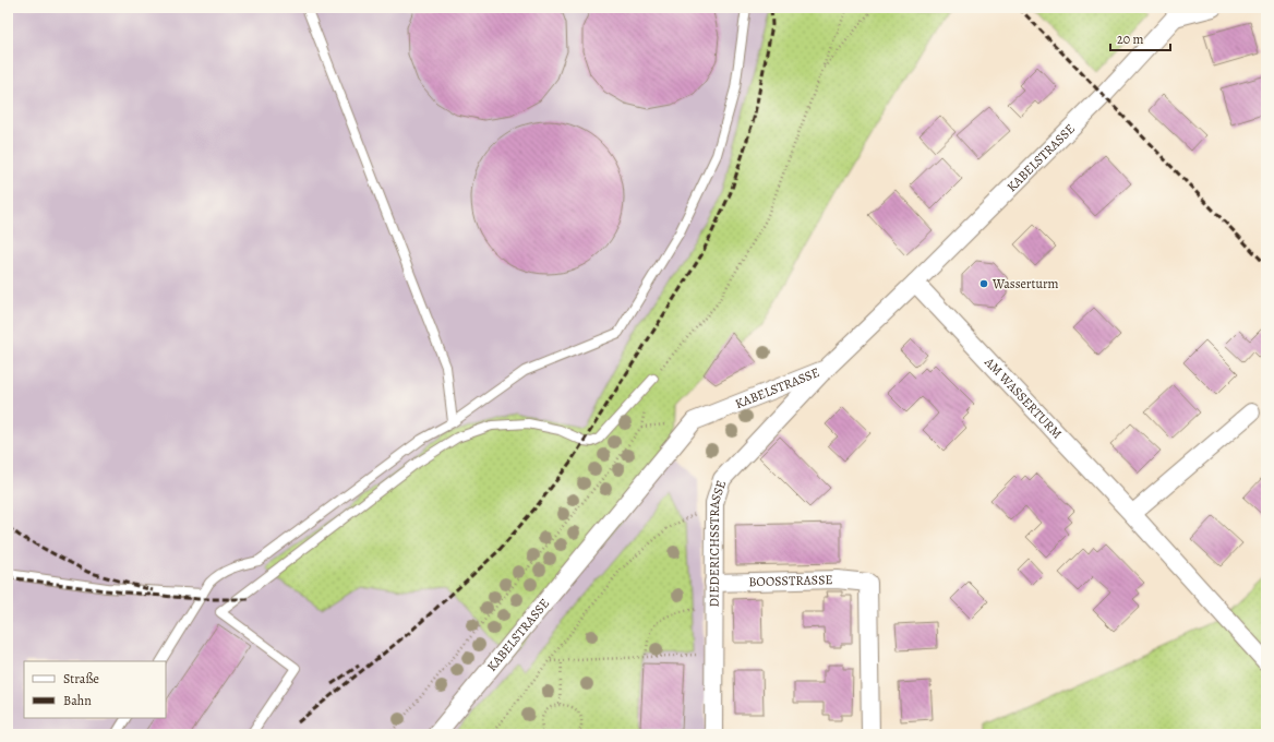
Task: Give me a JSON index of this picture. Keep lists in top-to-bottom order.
{
  "streets": {
    "street": [
      "KABELSTRASSE",
      "AM WASSERTURM",
      "DIEDERICHSSTRASSE",
      "BOOSSTRASSE"
    ]
  },
  "crossings": [
    ["KABELSTRASSE", "AM WASSERTURM"],
    ["KABELSTRASSE", "DIEDERICHSSTRASSE"],
    ["DIEDERICHSSTRASSE", "BOOSSTRASSE"]
  ],
  "places": ["Wasserturm"],
  "legend": ["Straße", "Bahn"],
  "scale_bar": "20 m"
}
